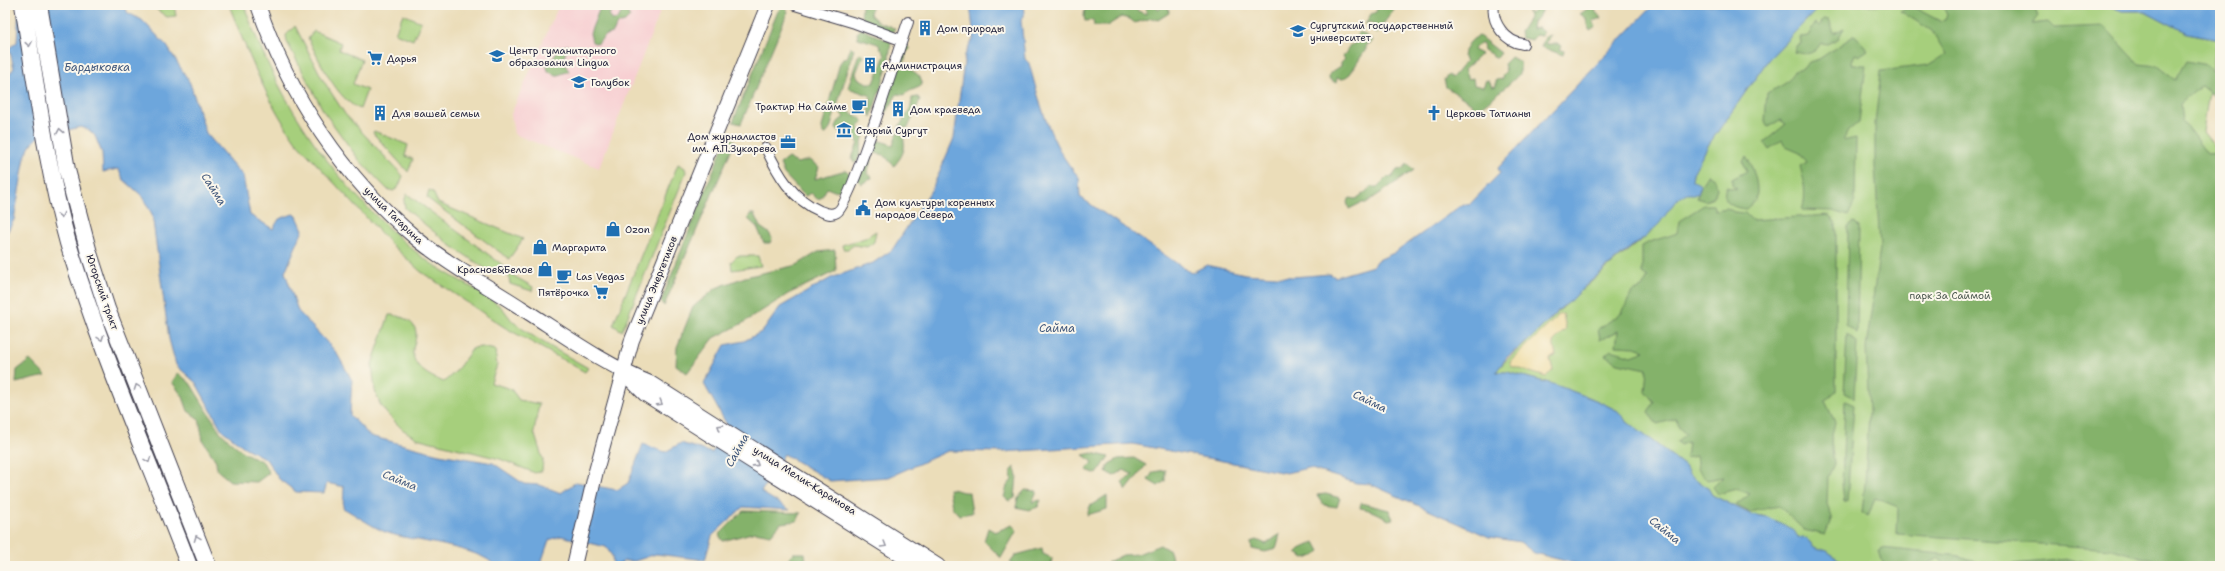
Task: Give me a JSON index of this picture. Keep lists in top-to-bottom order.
{
  "streets": {
    "main road": [
      "улица Гагарина",
      "улица Энергетиков",
      "Югорский тракт",
      "улица Мелик-Карамова"
    ]
  },
  "crossings": [
    ["улица Гагарина", "улица Энергетиков"],
    ["улица Гагарина", "улица Мелик-Карамова"],
    ["улица Энергетиков", "улица Мелик-Карамова"]
  ],
  "water": ["Бардыковка", "Сайма"],
  "parks": ["парк За Саймой"],
  "places": {
    "building": [
      "Дом природы",
      "Администрация",
      "Дом краеведа",
      "Для вашей семьи"
    ],
    "school or university": ["Сургутский государственный университет", "Центр гуманитарного образования Lingua", "Голубок"],
    "supermarket": ["Дарья", "Пятёрочка"],
    "cafe": ["Трактир На Сайме", "Las Vegas"],
    "church": ["Церковь Татианы"],
    "museum": ["Старый Сургут"],
    "office": ["Дом журналистов им. А.П.Зукарева"],
    "public building": ["Дом культуры коренных народов Севера"],
    "shop": ["Ozon", "Маргарита", "Красное&Белое"]
  }
}
